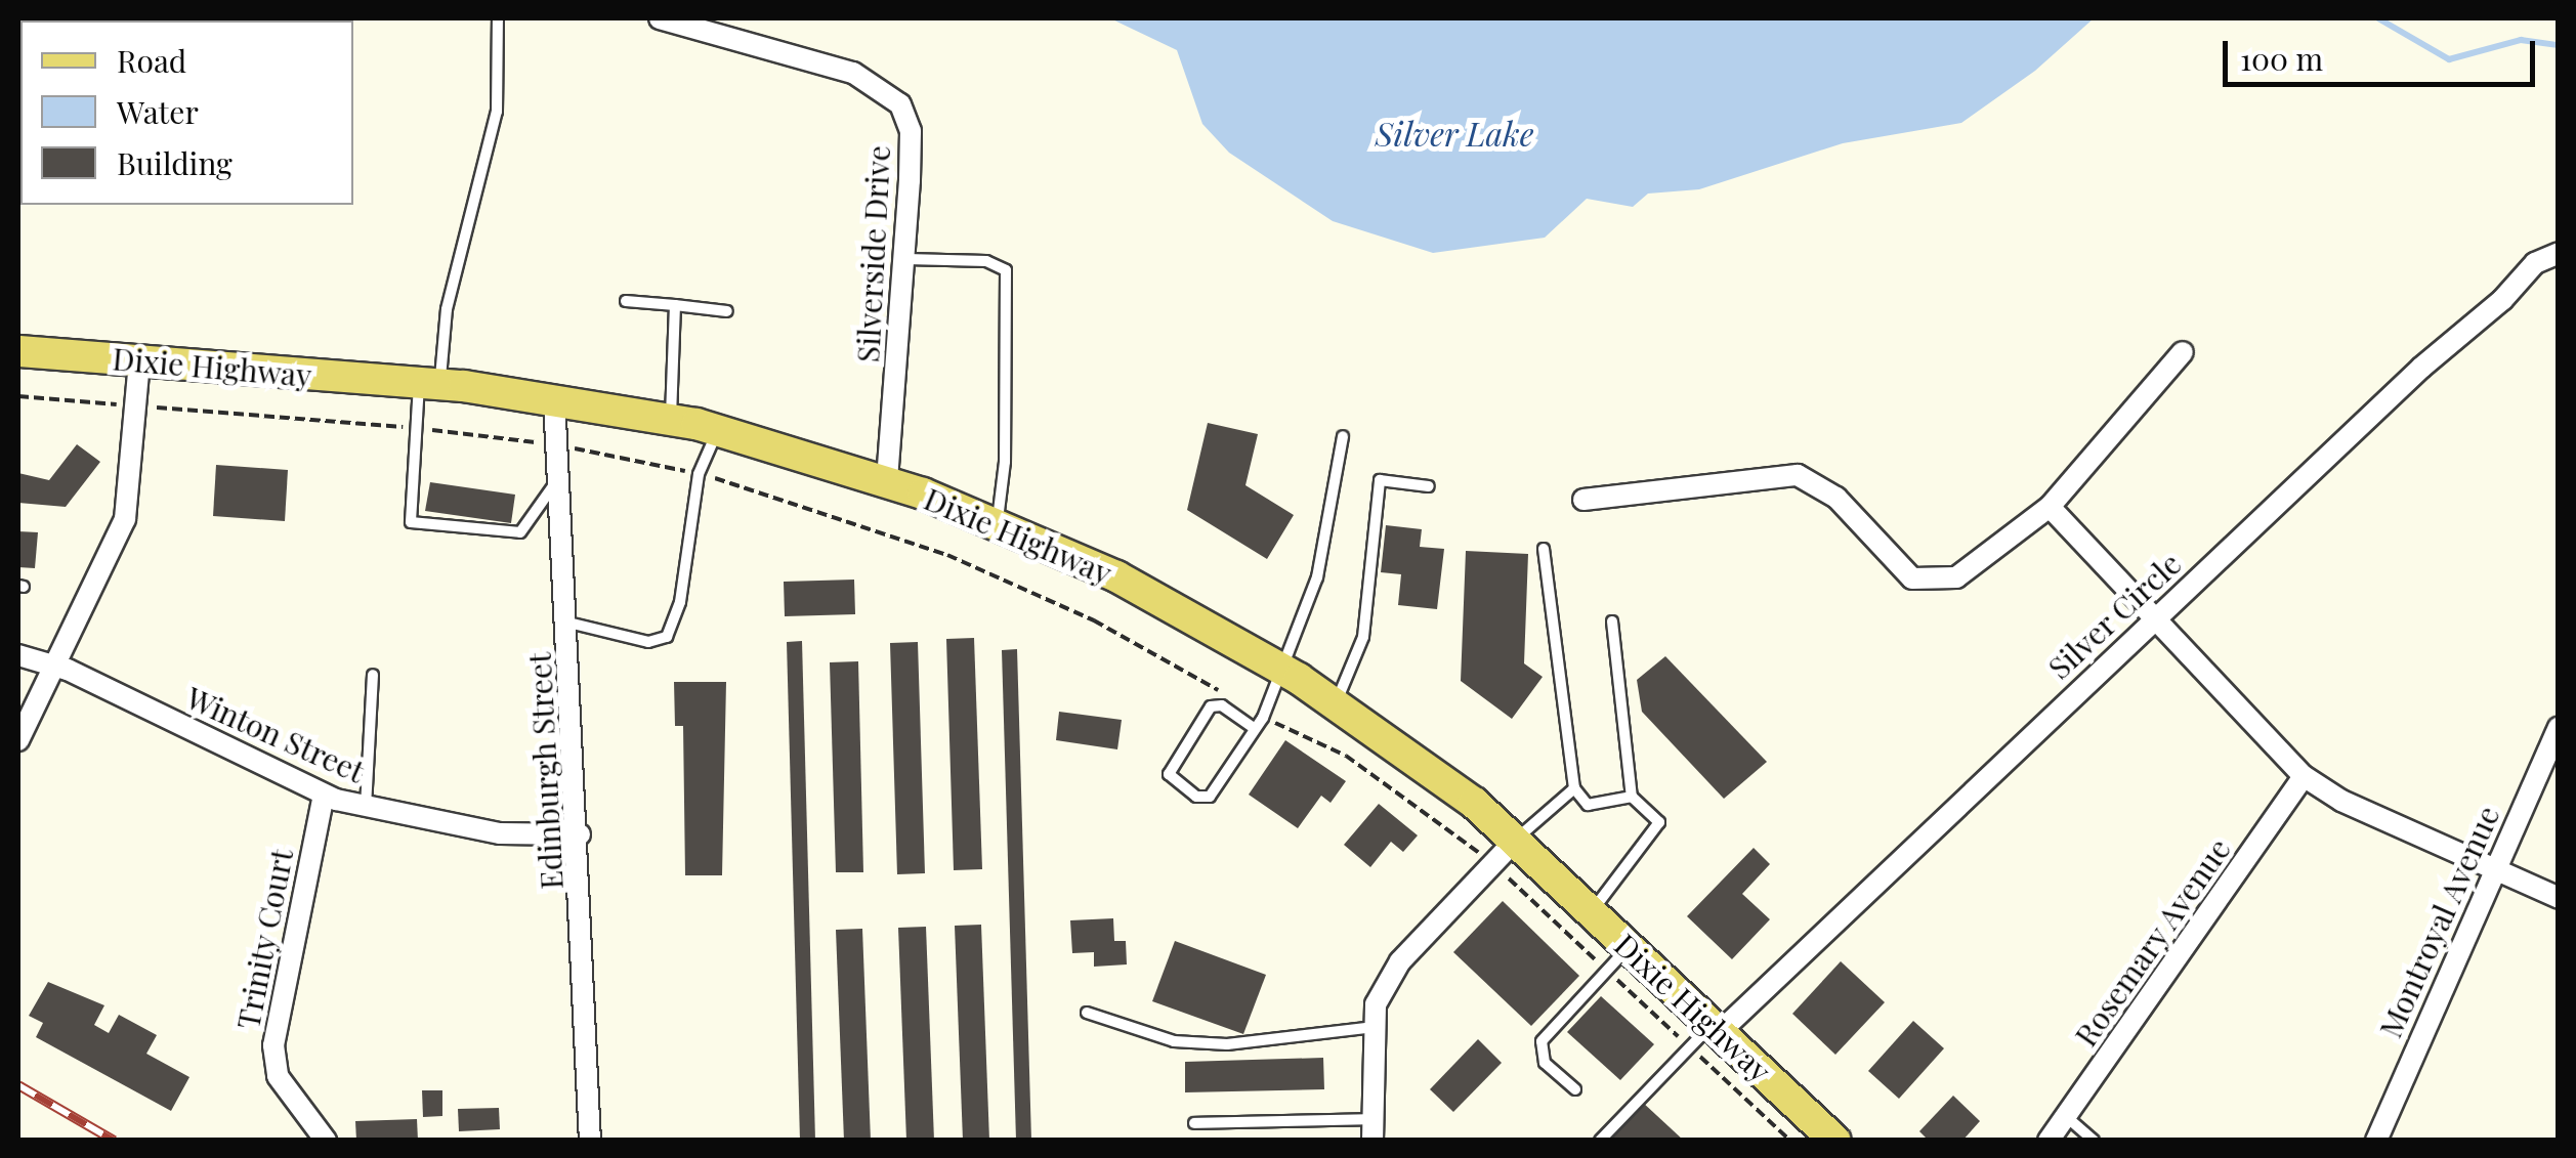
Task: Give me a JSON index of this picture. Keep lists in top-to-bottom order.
{
  "streets": {
    "main road": ["Dixie Highway"],
    "street": [
      "Silverside Drive",
      "Silver Circle",
      "Winton Street",
      "Edinburgh Street",
      "Montroyal Avenue",
      "Trinity Court",
      "Rosemary Avenue"
    ]
  },
  "crossings": [
    ["Silverside Drive", "Dixie Highway"],
    ["Dixie Highway", "Silver Circle"],
    ["Dixie Highway", "Edinburgh Street"],
    ["Winton Street", "Edinburgh Street"],
    ["Winton Street", "Trinity Court"]
  ],
  "water": ["Silver Lake"],
  "legend": ["Road", "Water", "Building"],
  "scale_bar": "100 m"
}
